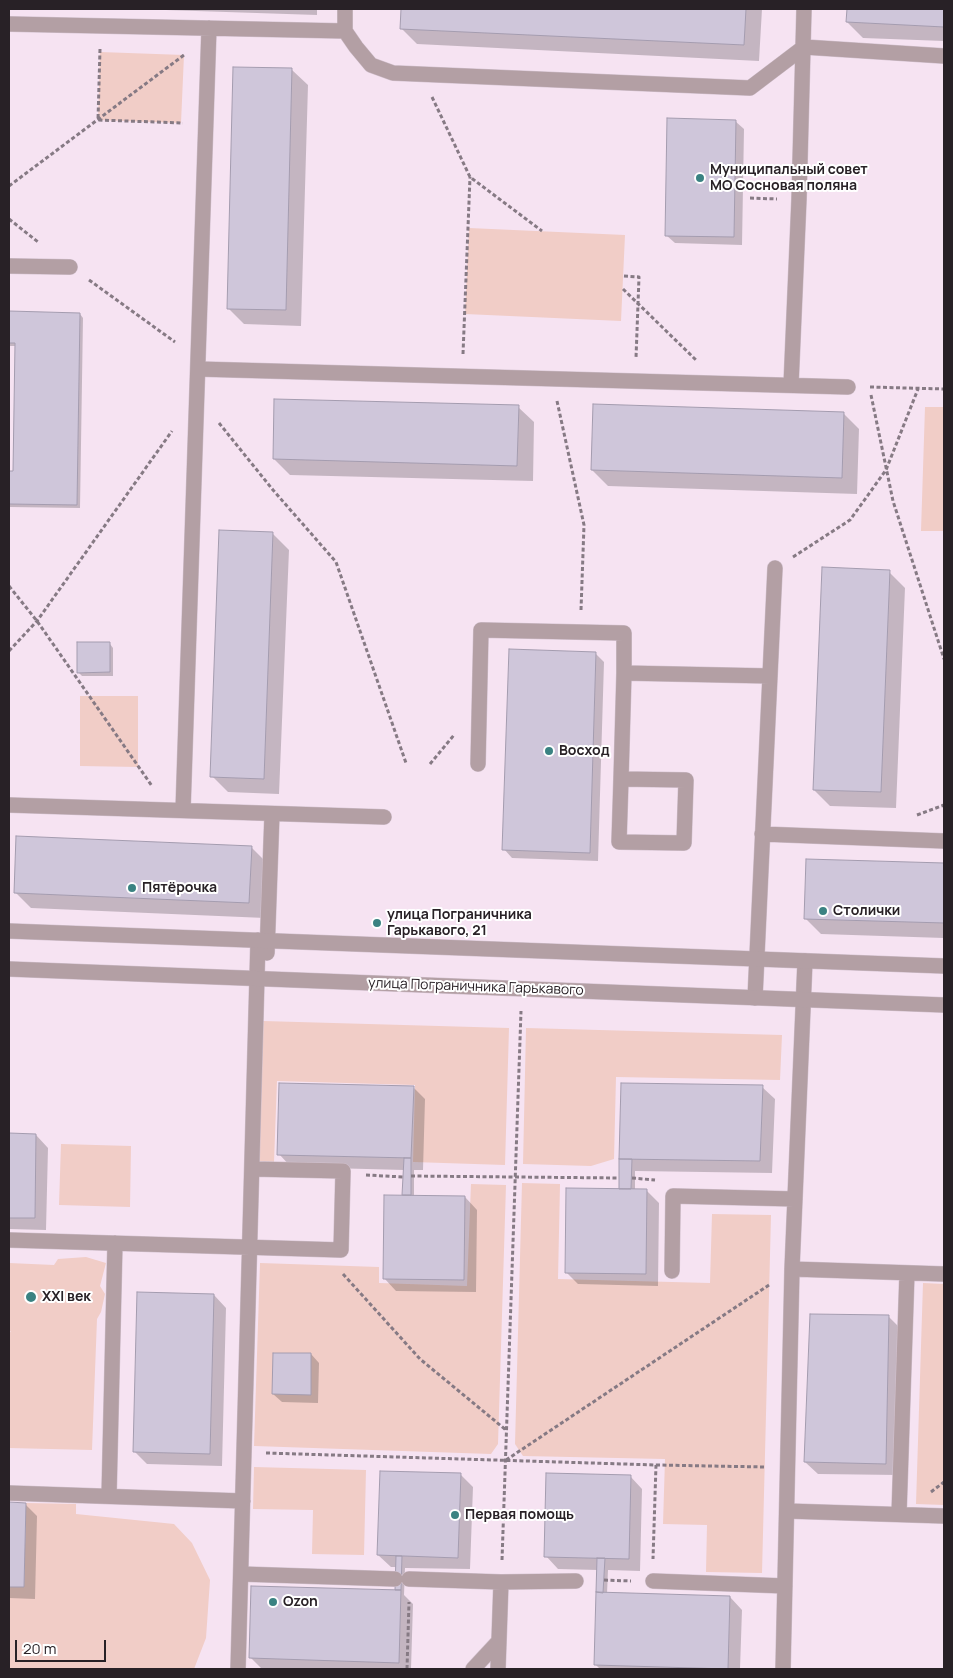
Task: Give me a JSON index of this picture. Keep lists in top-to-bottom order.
{
  "streets": {
    "street": ["улица Пограничника Гарькавого"]
  },
  "places": [
    "Муниципальный совет МО Сосновая поляна",
    "Восход",
    "Пятёрочка",
    "Столички",
    "улица Пограничника Гарькавого, 21",
    "XXI век",
    "Первая помощь",
    "Ozon"
  ],
  "scale_bar": "20 m"
}
